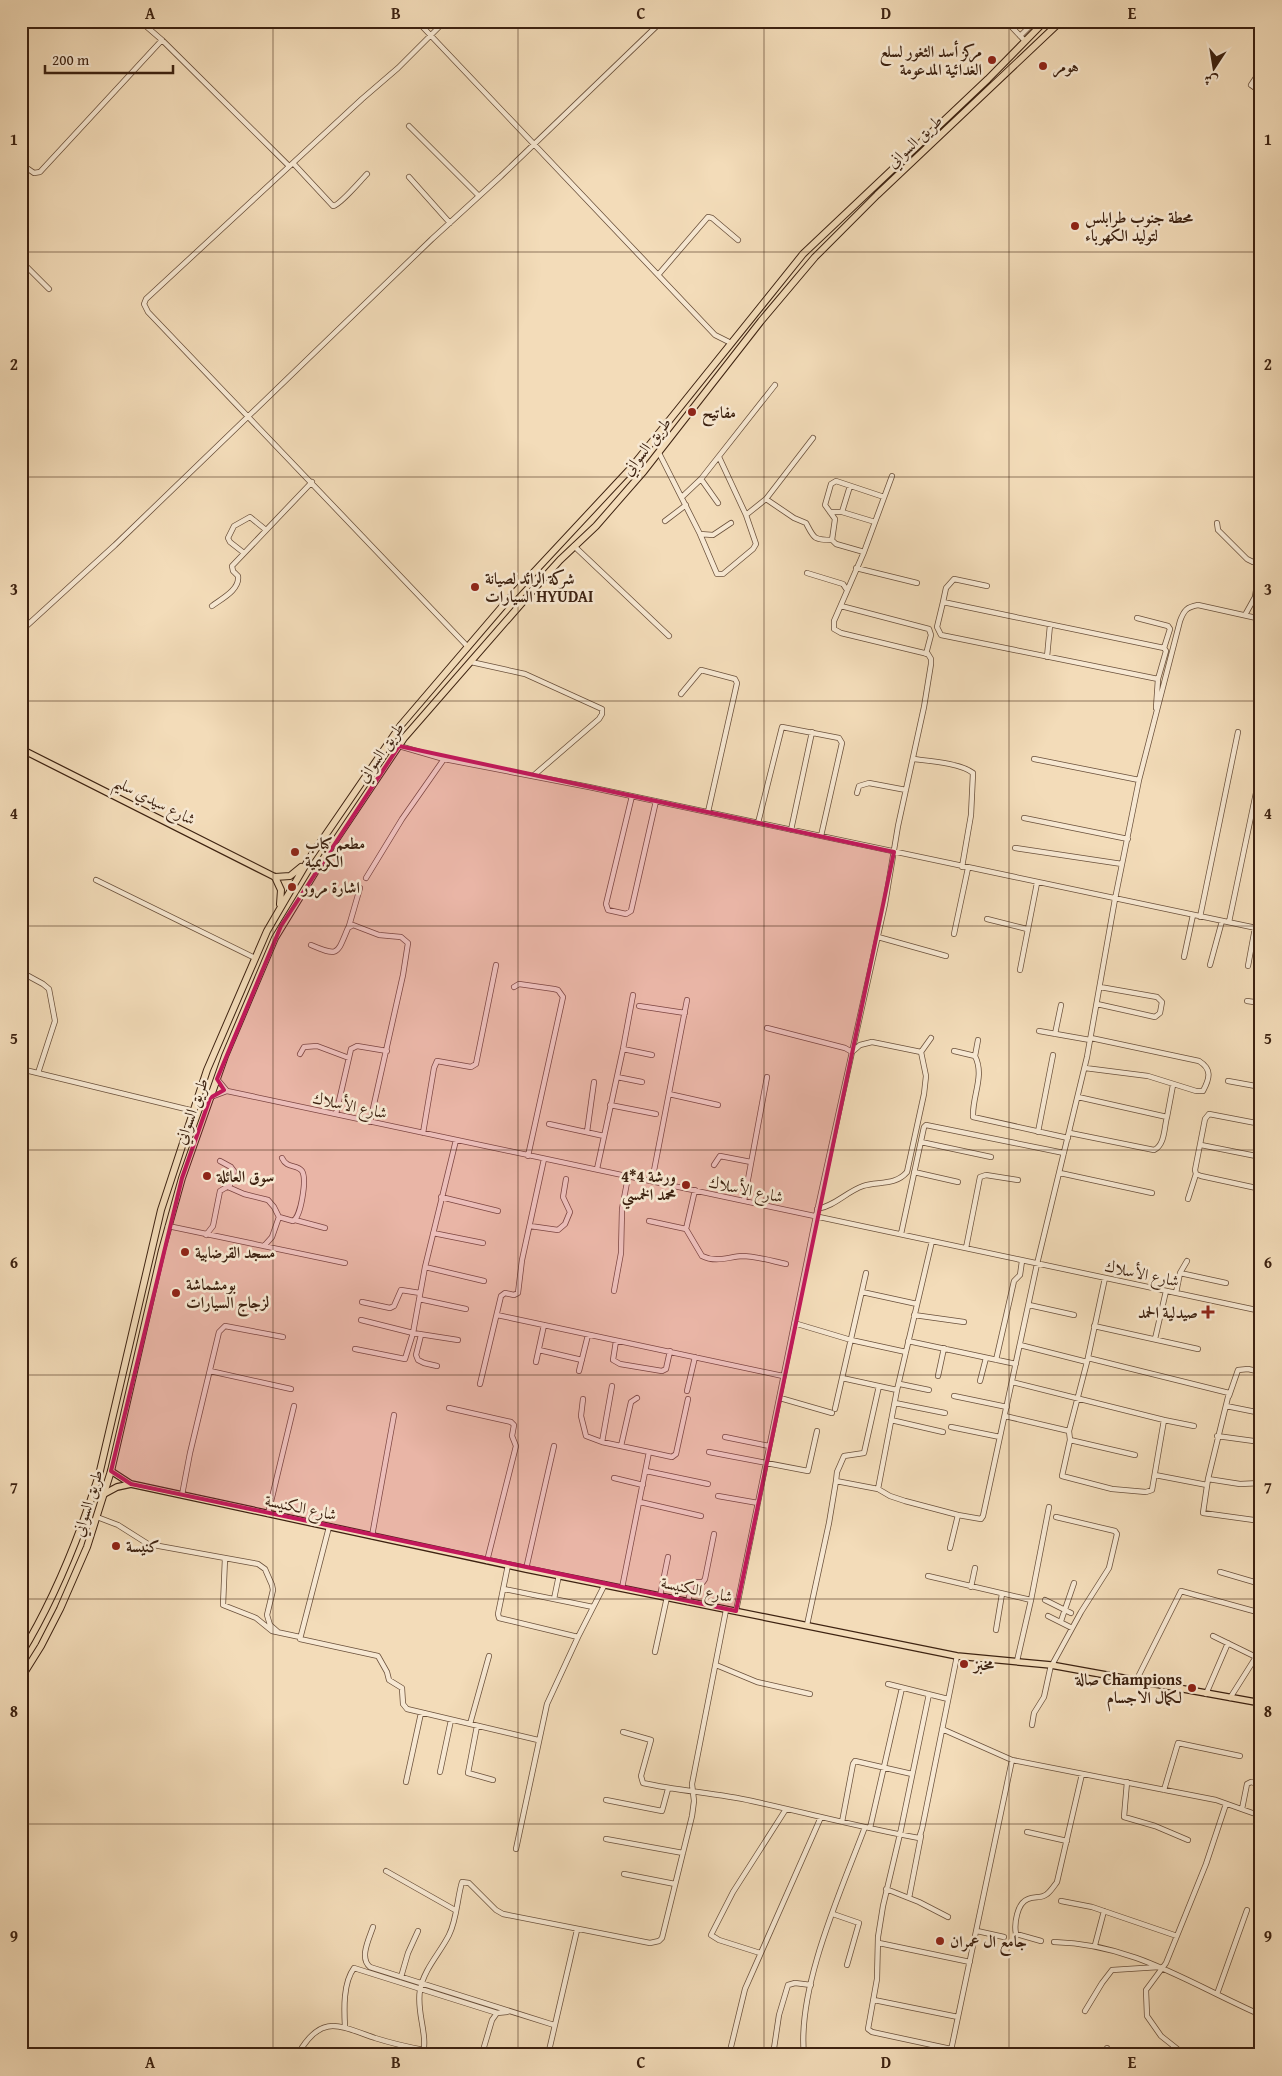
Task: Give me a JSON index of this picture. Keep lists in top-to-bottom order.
{
  "streets": {
    "highway": ["طريق السواني"],
    "main road": ["شارع سيدي سليم", "شارع الكنيسة"],
    "street": ["شارع الأسلاك"]
  },
  "crossings": [
    ["طريق السواني", "شارع الكنيسة"]
  ],
  "places": {
    "other": [
      "مركز أسد الثغور لسلع الغدائية المدعومة",
      "هومر",
      "محطة جنوب طرابلس لتوليد الكهرباء",
      "مفاتيح",
      "شركة الرائد لصيانة السيارات HYUDAI",
      "مطعم كباب الكريمية",
      "اشارة مرور",
      "سوق العائلة",
      "4*4 ورشة محمد الخمسي",
      "مسجد القرضابية",
      "بومشماشة لزجاج السيارات",
      "كنيسة",
      "مخبز",
      "صالة Champions لكمال الاجسام",
      "جامع ال عمران"
    ],
    "health": ["صيدلية الحمد"]
  },
  "scale_bar": "200 m",
  "north": "bottom",
  "grid": {
    "columns": [
      "A",
      "B",
      "C",
      "D",
      "E"
    ],
    "rows": [
      "1",
      "2",
      "3",
      "4",
      "5",
      "6",
      "7",
      "8",
      "9"
    ]
  }
}
